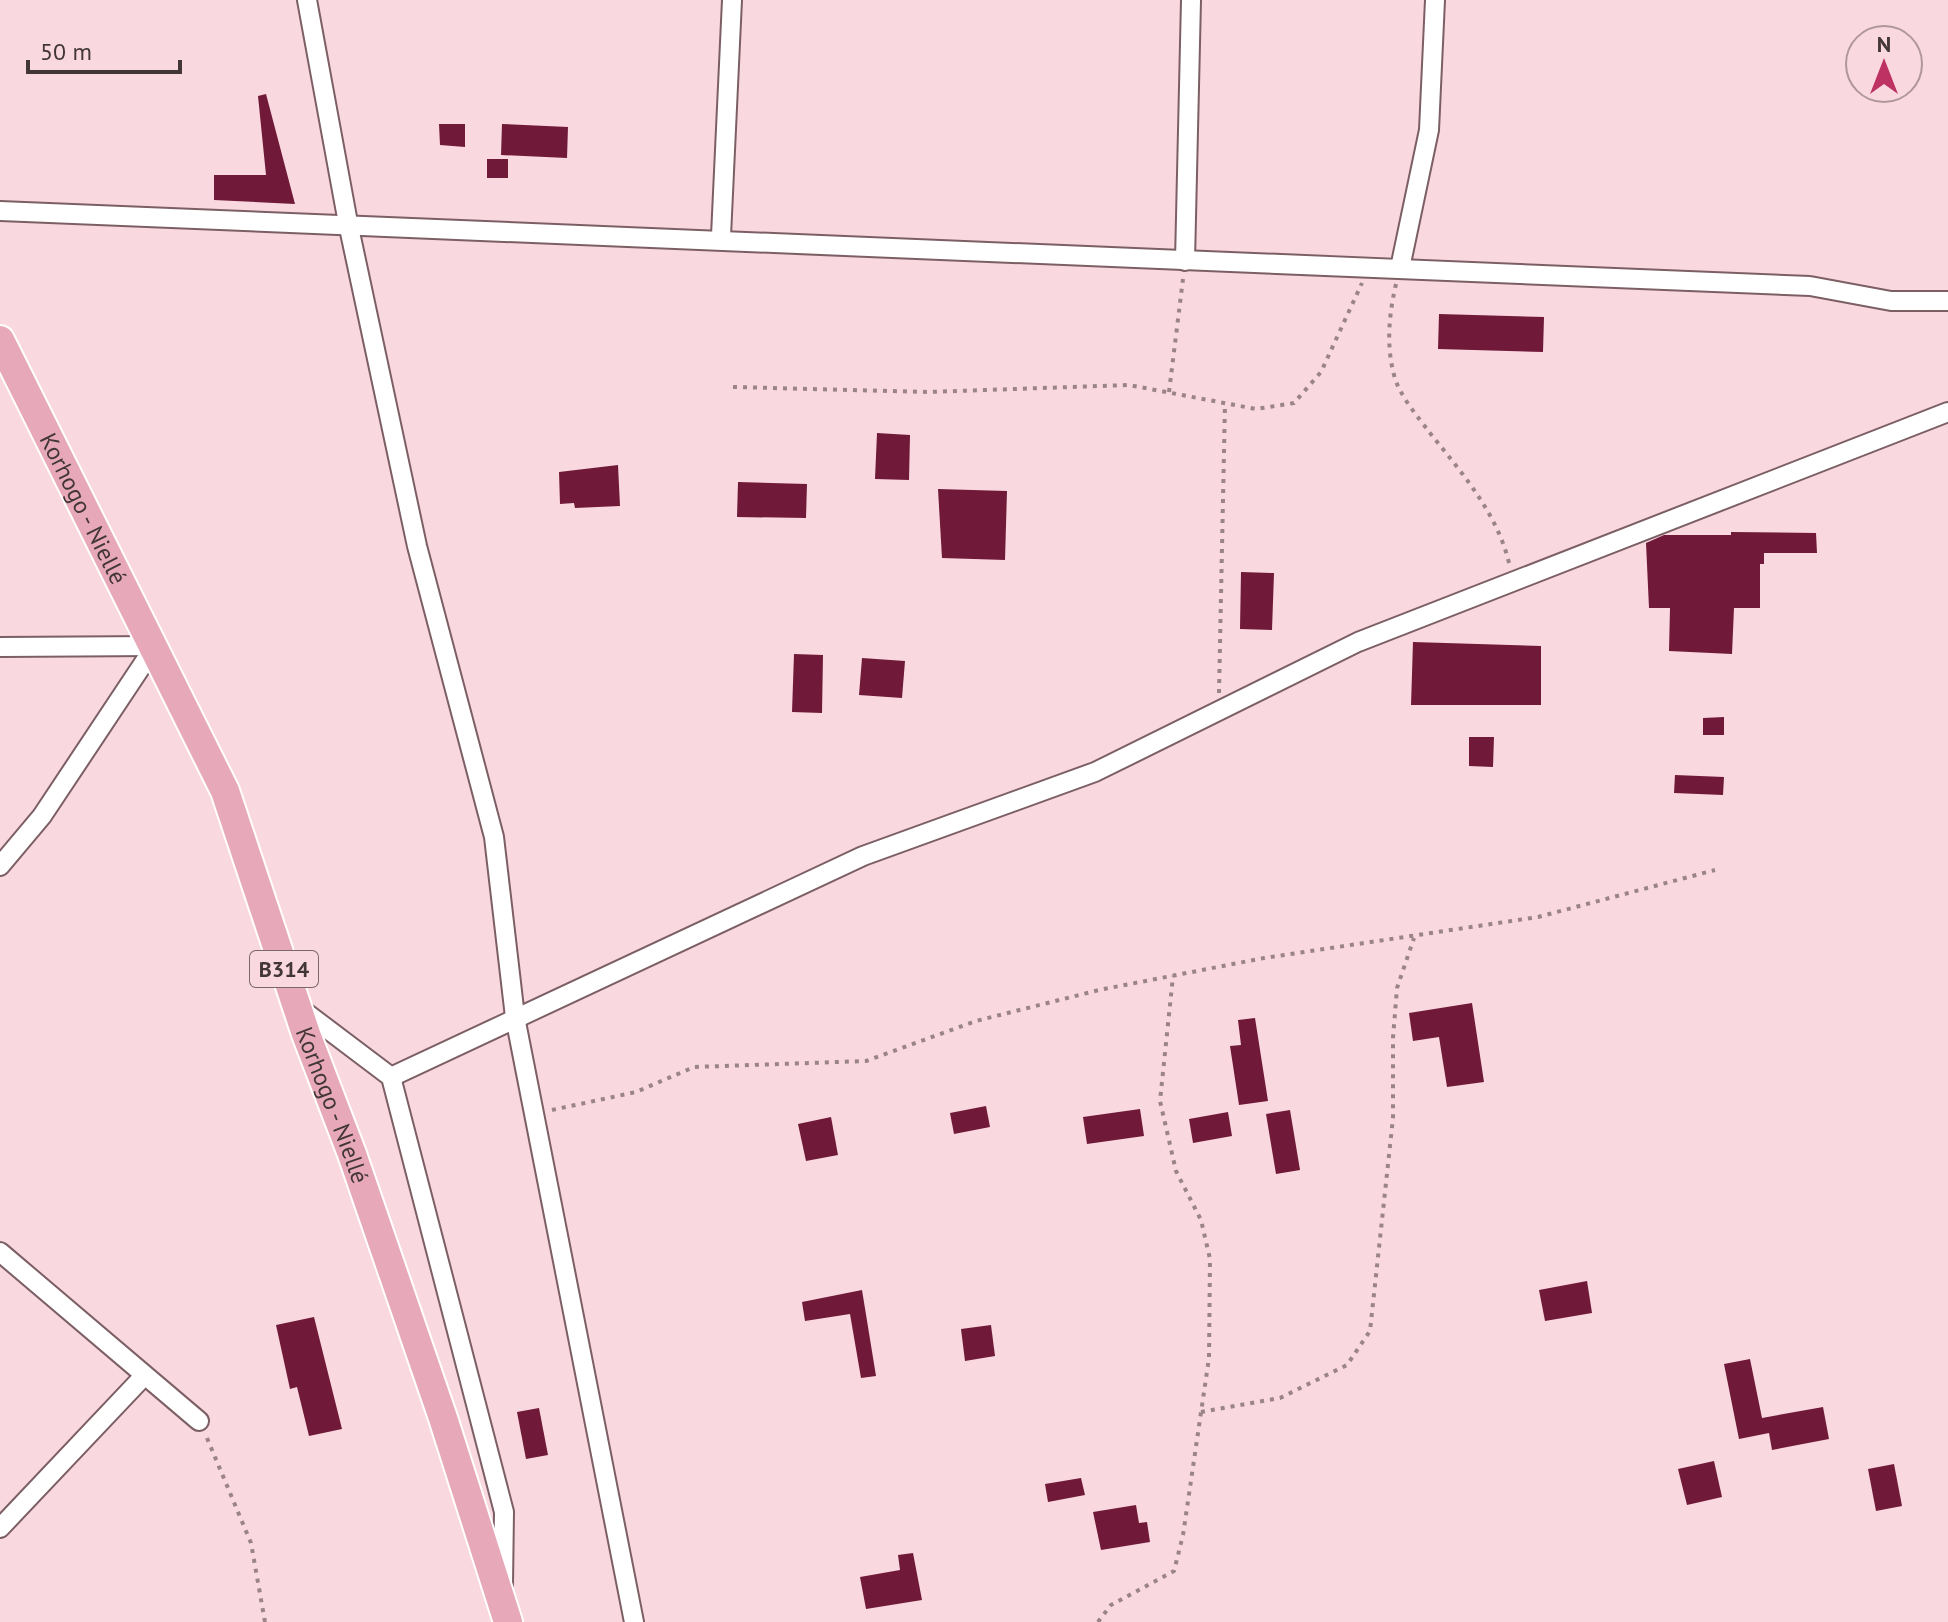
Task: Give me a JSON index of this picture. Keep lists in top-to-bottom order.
{
  "streets": {
    "main road": ["Korhogo - Niellé", "B314"]
  },
  "scale_bar": "50 m",
  "north": "top"
}
